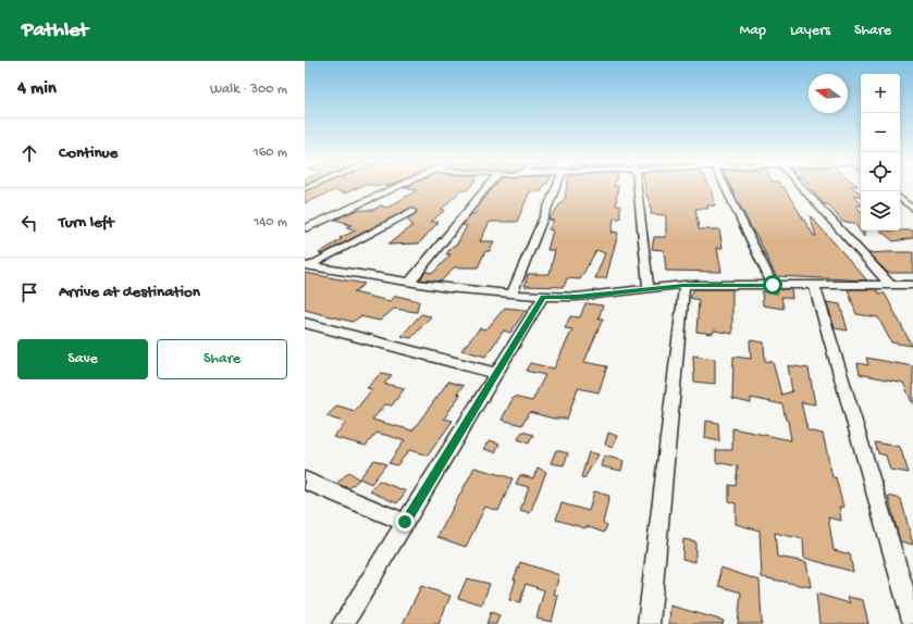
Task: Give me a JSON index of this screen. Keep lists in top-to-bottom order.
{
  "north": "left",
  "page": {
    "header": "Pathlet",
    "nav": ["Map", "Layers", "Share"],
    "heading": ["4 min", "Walk · 300 m"],
    "map_buttons": ["+", "−"],
    "list": [
      ["Continue", "160 m"],
      ["Turn left", "140 m"],
      "Arrive at destination"
    ],
    "buttons": ["Save", "Share"]
  }
}
